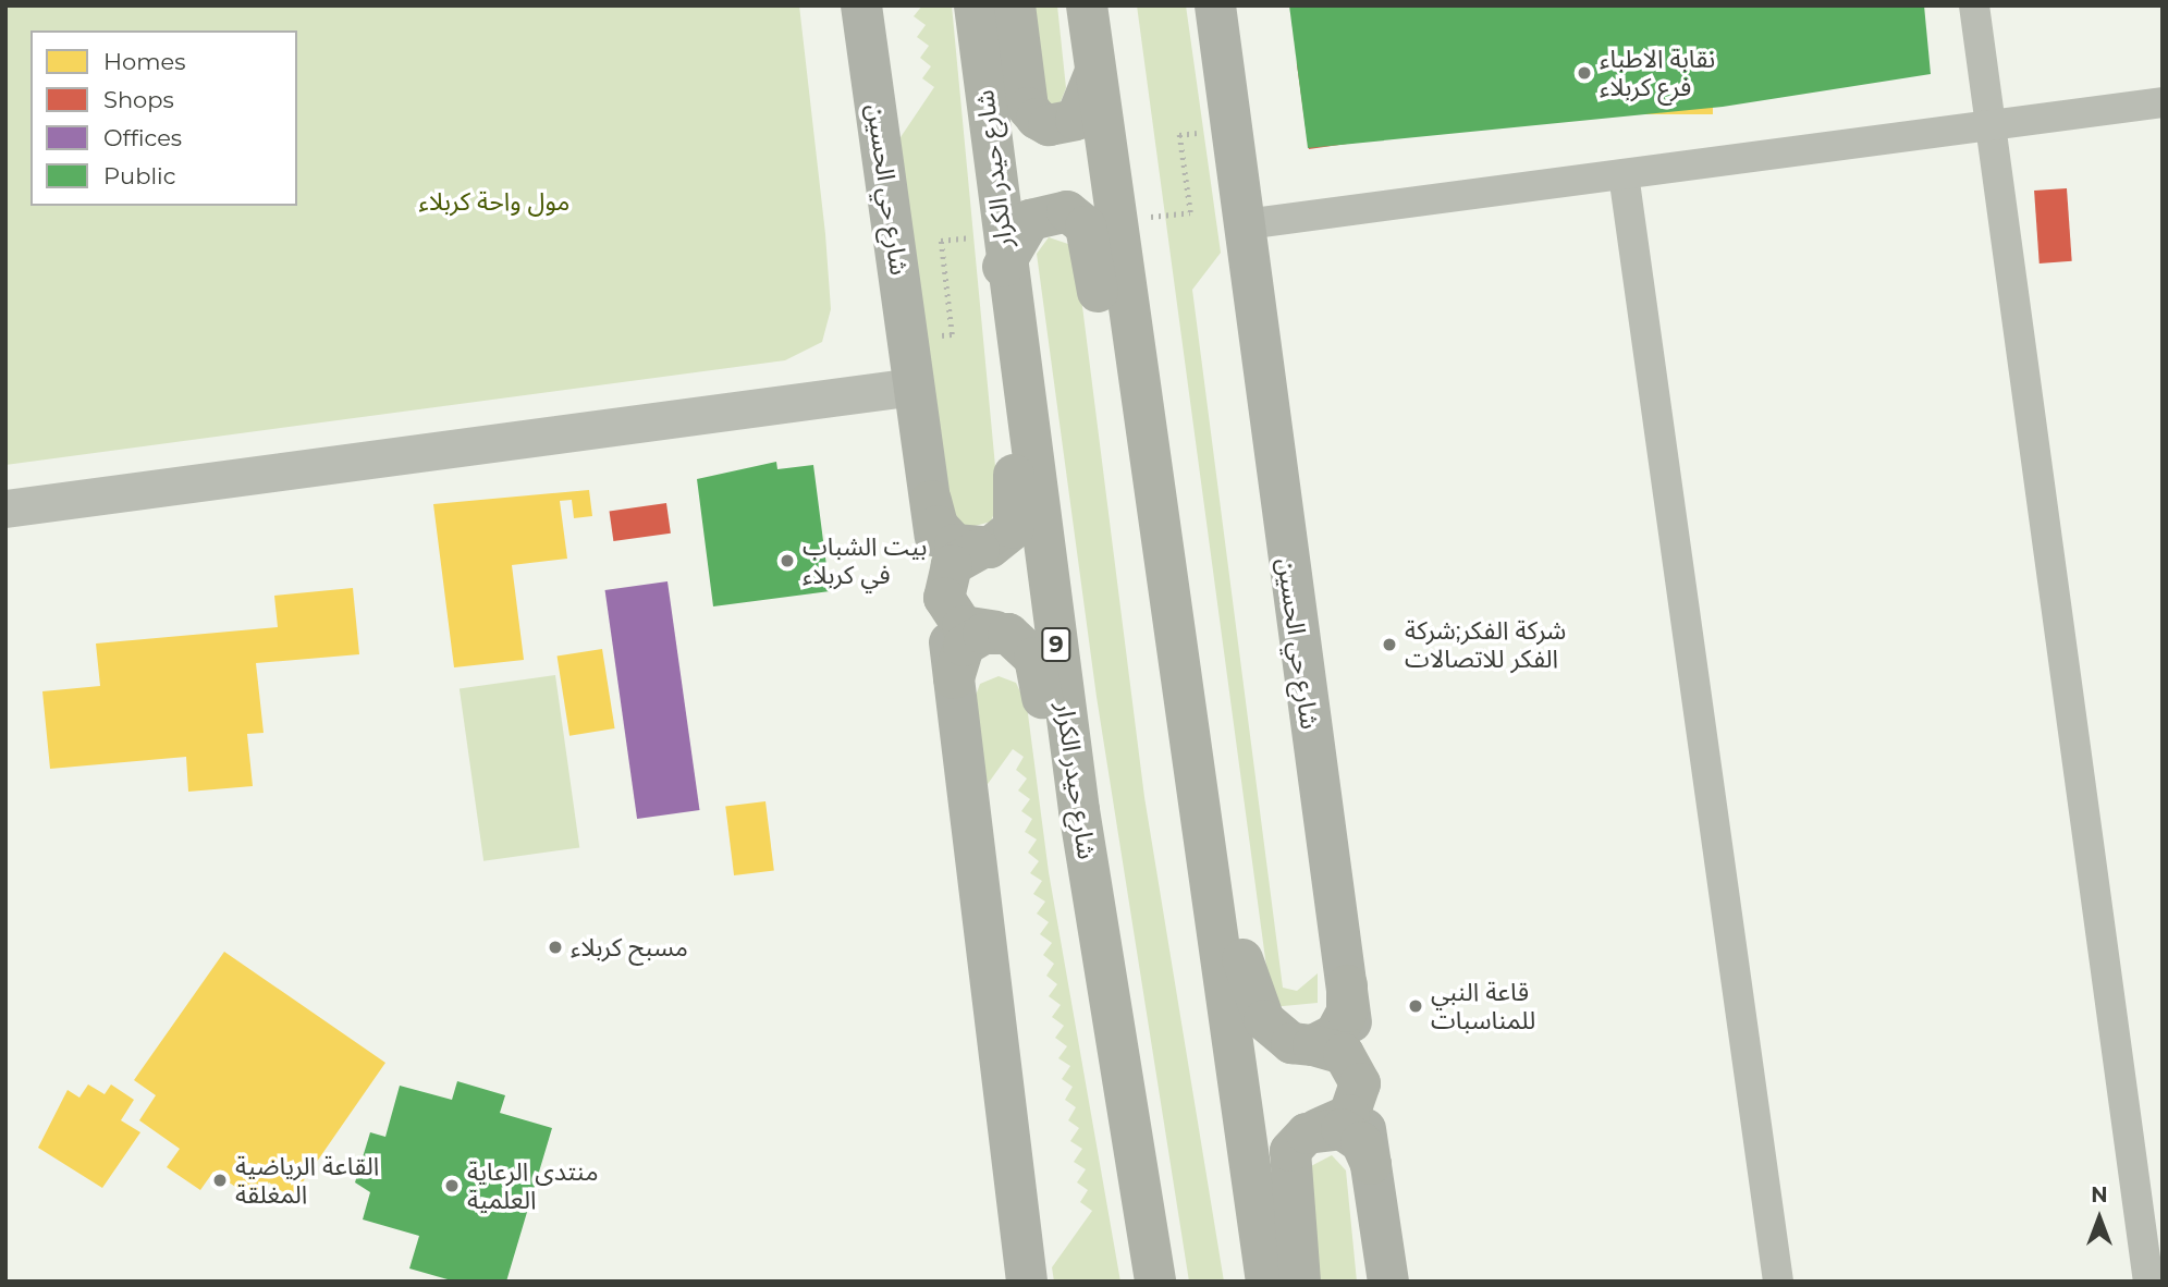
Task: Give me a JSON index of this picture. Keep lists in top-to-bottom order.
{
  "streets": {
    "highway": ["شارع حيدر الكرار", "9"],
    "main road": ["شارع حي الحسين"]
  },
  "parks": ["مول واحة كربلاء"],
  "places": [
    "نقابة الاطباء فرع كربلاء",
    "بيت الشباب في كربلاء",
    "شركة الفكر;شركة الفكر للاتصالات",
    "مسبح كربلاء",
    "قاعة النبي للمناسبات",
    "القاعة الرياضية المغلقة",
    "منتدى الرعاية العلمية"
  ],
  "legend": [
    "Homes",
    "Shops",
    "Offices",
    "Public"
  ],
  "north": "top"
}
